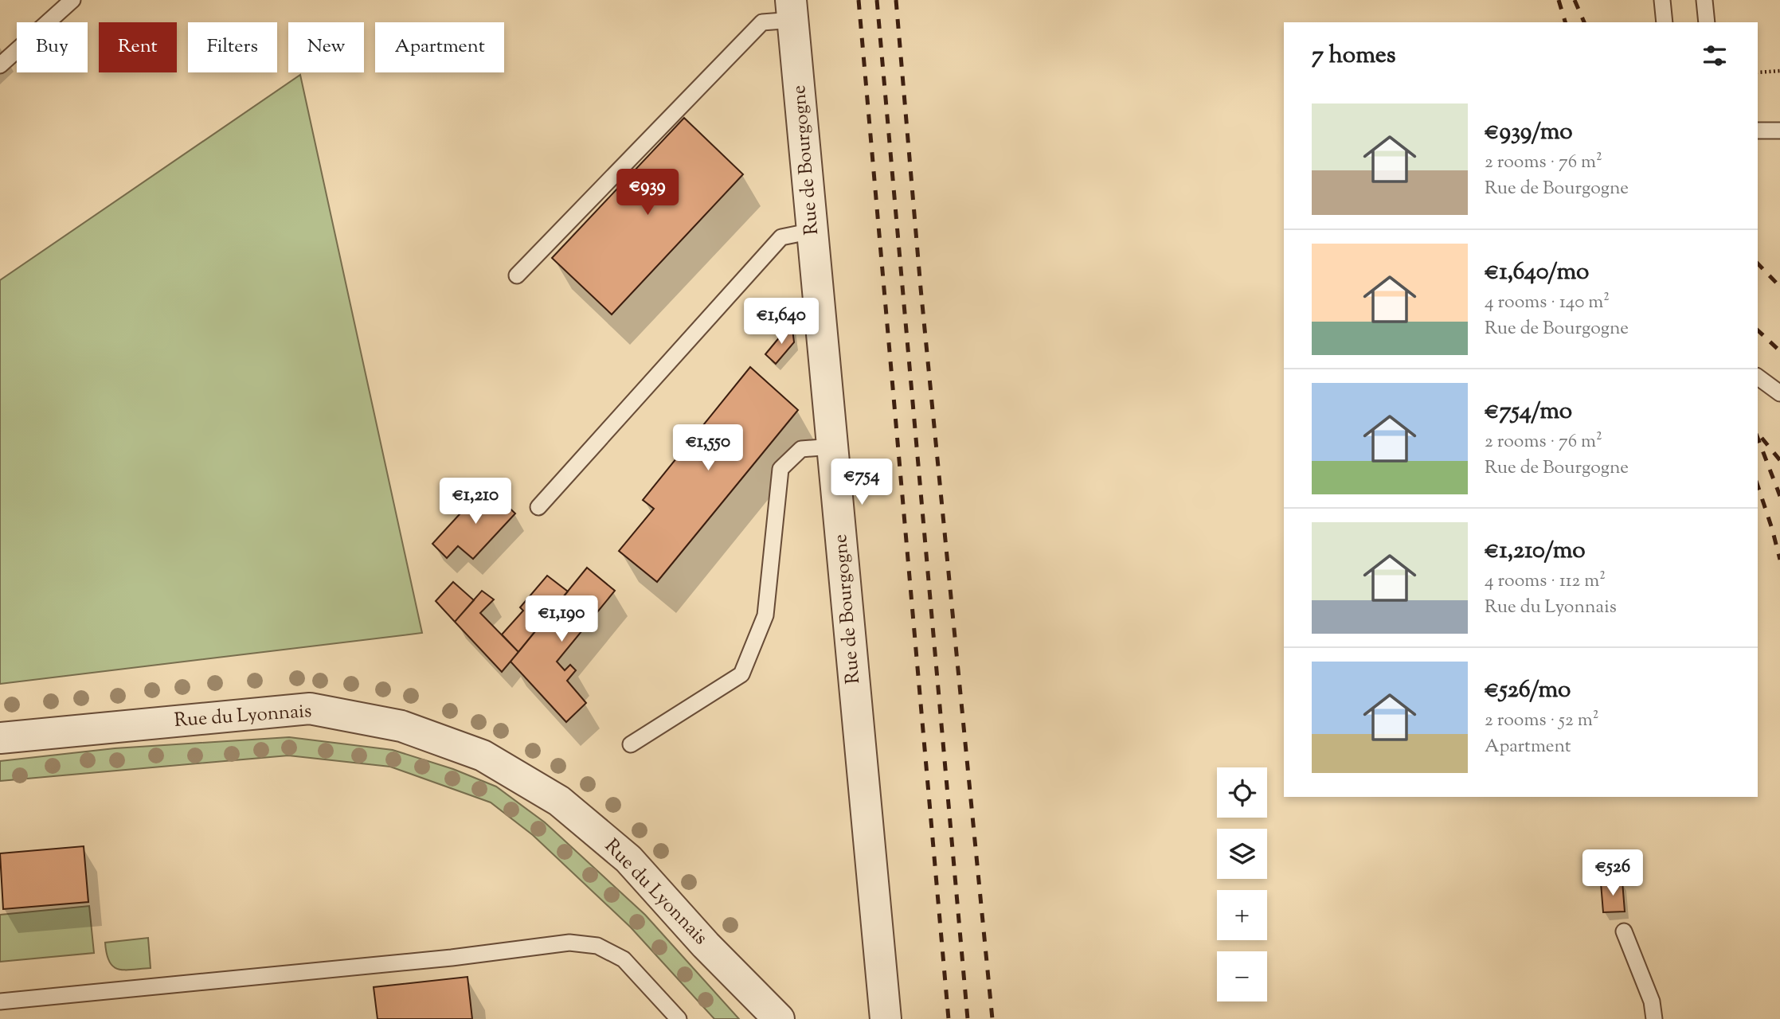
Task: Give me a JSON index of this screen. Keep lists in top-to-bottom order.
{
  "streets": {
    "street": ["Rue de Bourgogne", "Rue du Lyonnais"]
  },
  "page": {
    "chip": [
      "Buy",
      "Rent",
      "Filters",
      "New",
      "Apartment"
    ],
    "heading": "7 homes",
    "list": [
      {
        "name": "€939/mo",
        "note": "2 rooms · 76 m² · Rue de Bourgogne"
      },
      {
        "name": "€1,640/mo",
        "note": "4 rooms · 140 m² · Rue de Bourgogne"
      },
      {
        "name": "€754/mo",
        "note": "2 rooms · 76 m² · Rue de Bourgogne"
      },
      {
        "name": "€1,210/mo",
        "note": "4 rooms · 112 m² · Rue du Lyonnais"
      },
      {
        "name": "€526/mo",
        "note": "2 rooms · 52 m² · Apartment"
      }
    ],
    "price": [
      "€939",
      "€1,640",
      "€1,550",
      "€754",
      "€1,210",
      "€1,190",
      "€526"
    ],
    "map_buttons": ["+", "−"]
  }
}
